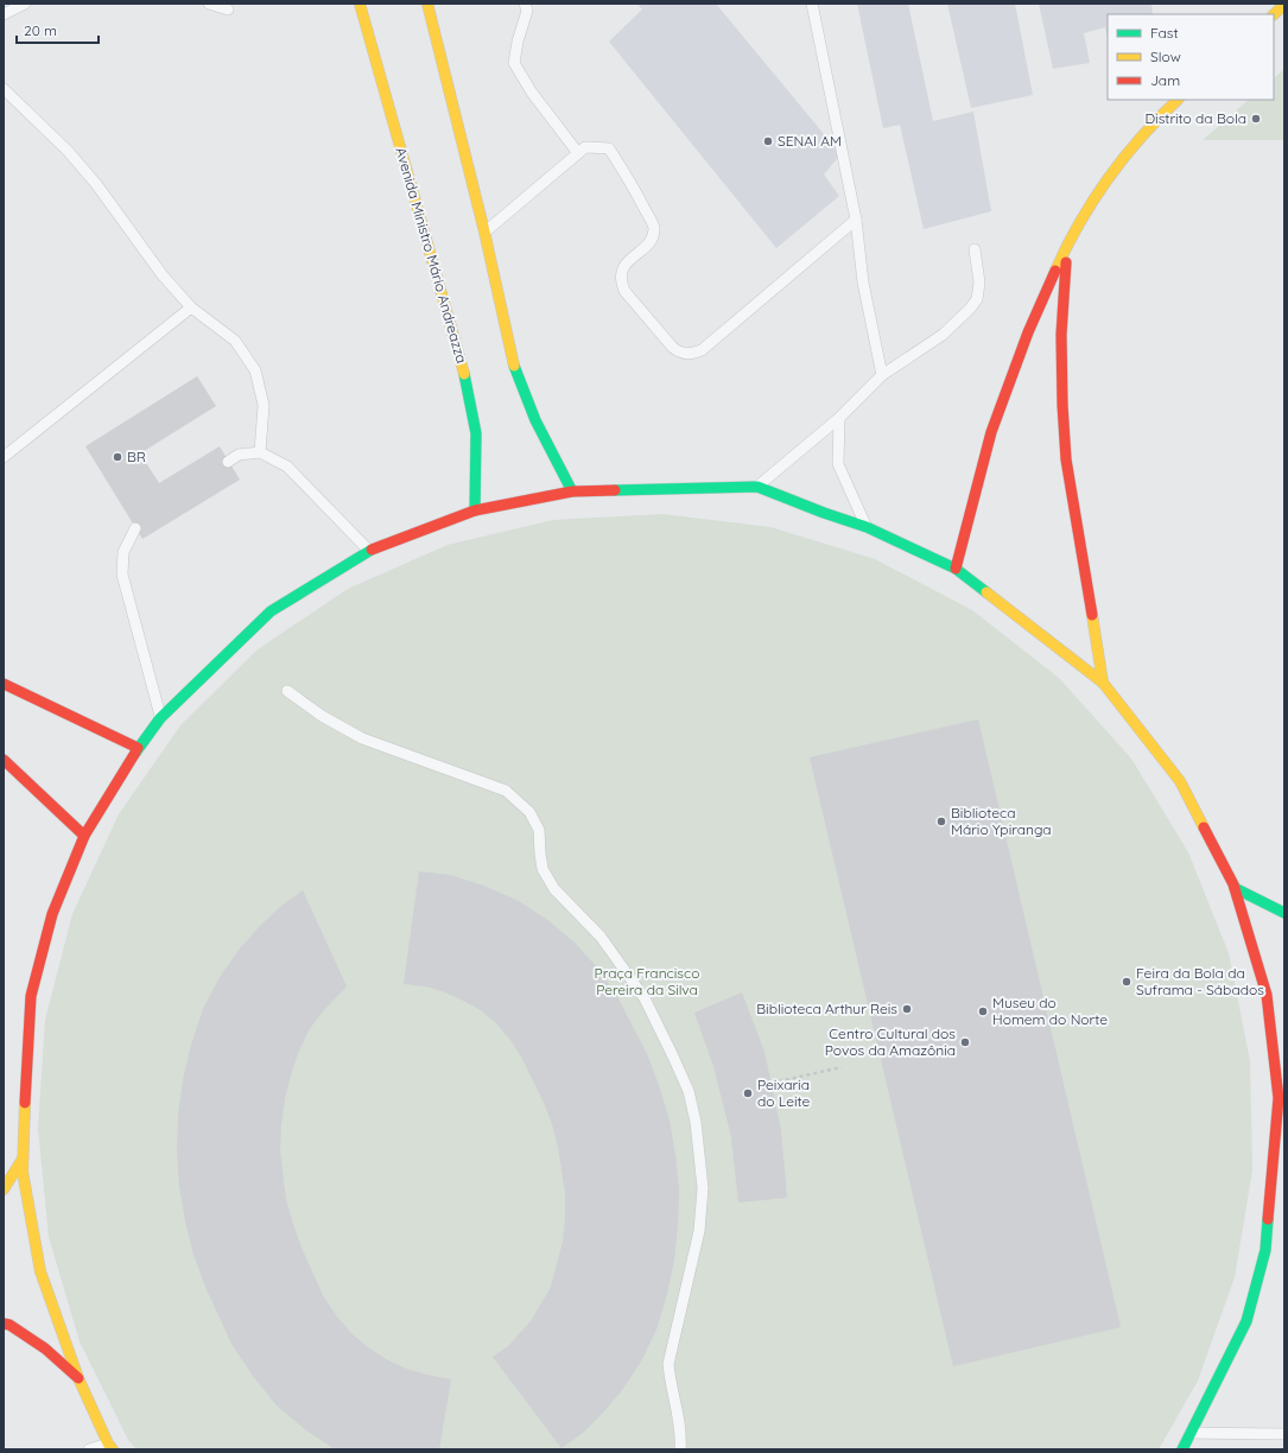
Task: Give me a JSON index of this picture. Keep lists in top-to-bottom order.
{
  "streets": {
    "main road": ["Avenida Ministro Mário Andreazza"]
  },
  "parks": ["Praça Francisco Pereira da Silva"],
  "places": [
    "Distrito da Bola",
    "SENAI AM",
    "BR",
    "Biblioteca Mário Ypiranga",
    "Feira da Bola da Suframa - Sábados",
    "Biblioteca Arthur Reis",
    "Museu do Homem do Norte",
    "Centro Cultural dos Povos da Amazônia",
    "Peixaria do Leite"
  ],
  "legend": ["Fast", "Slow", "Jam"],
  "scale_bar": "20 m"
}
